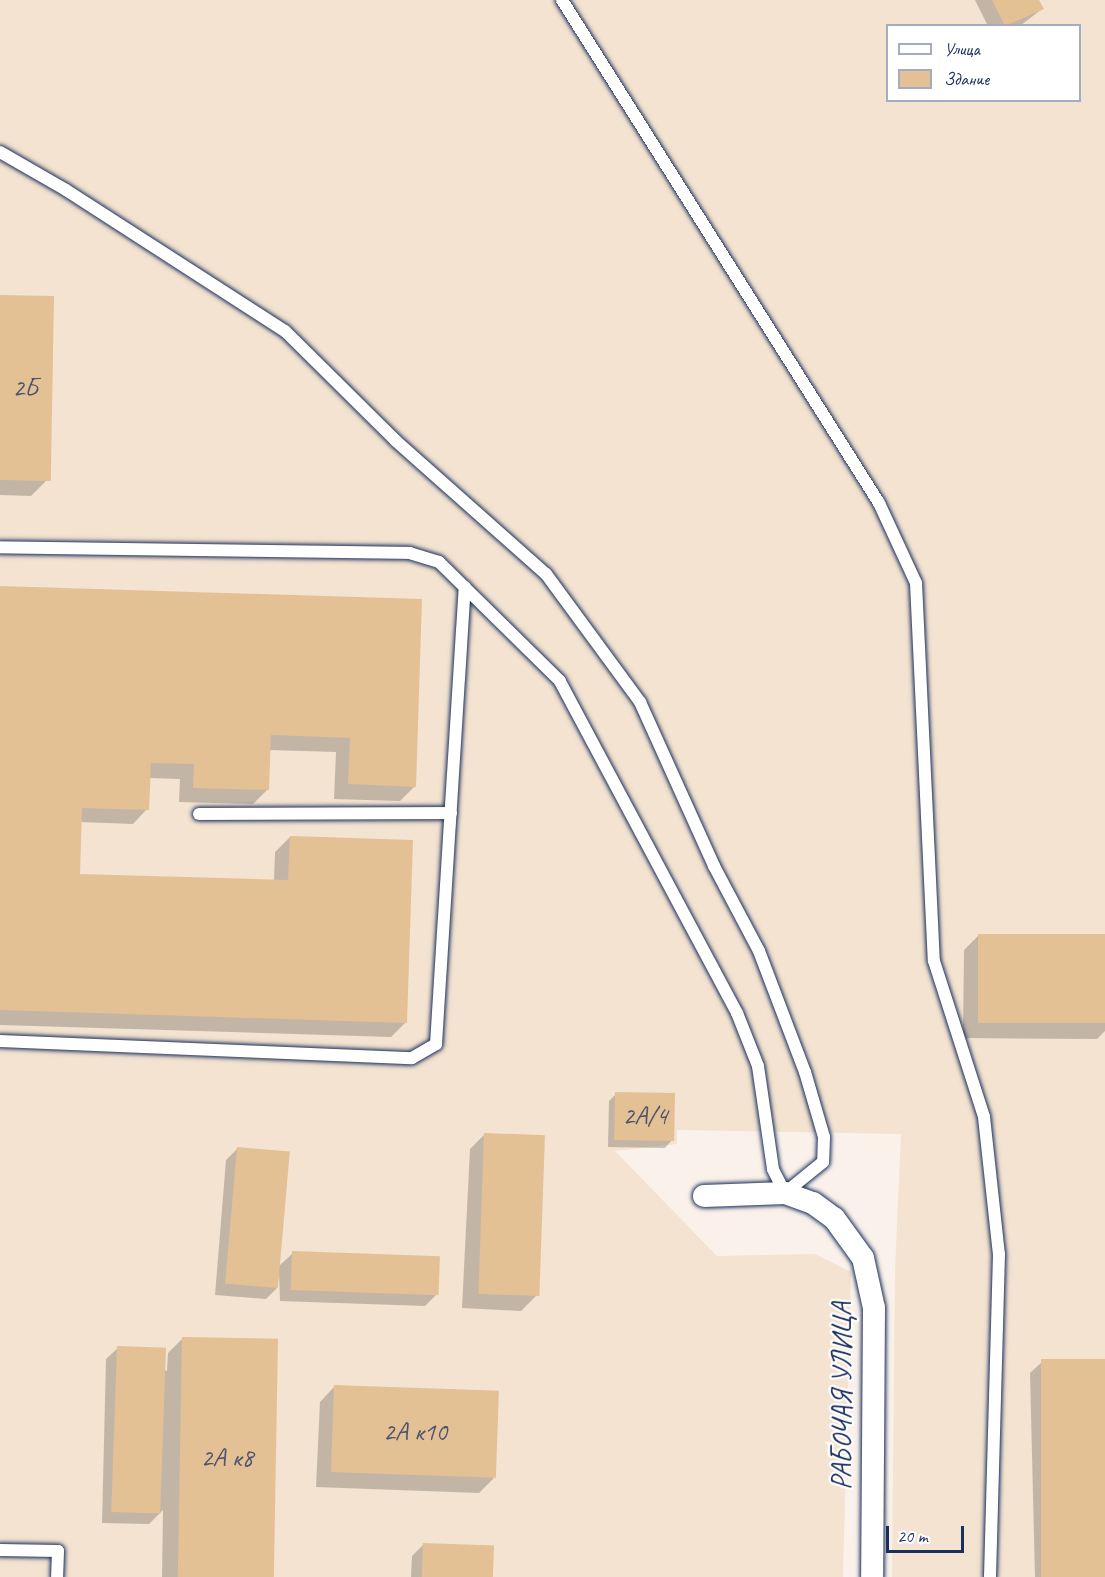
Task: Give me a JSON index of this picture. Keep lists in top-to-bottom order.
{
  "streets": {
    "street": ["РАБОЧАЯ УЛИЦА"]
  },
  "house_numbers": [
    "2Б",
    "2А/4",
    "2А к10",
    "2А к8"
  ],
  "legend": ["Улица", "Здание"],
  "scale_bar": "20 m"
}
